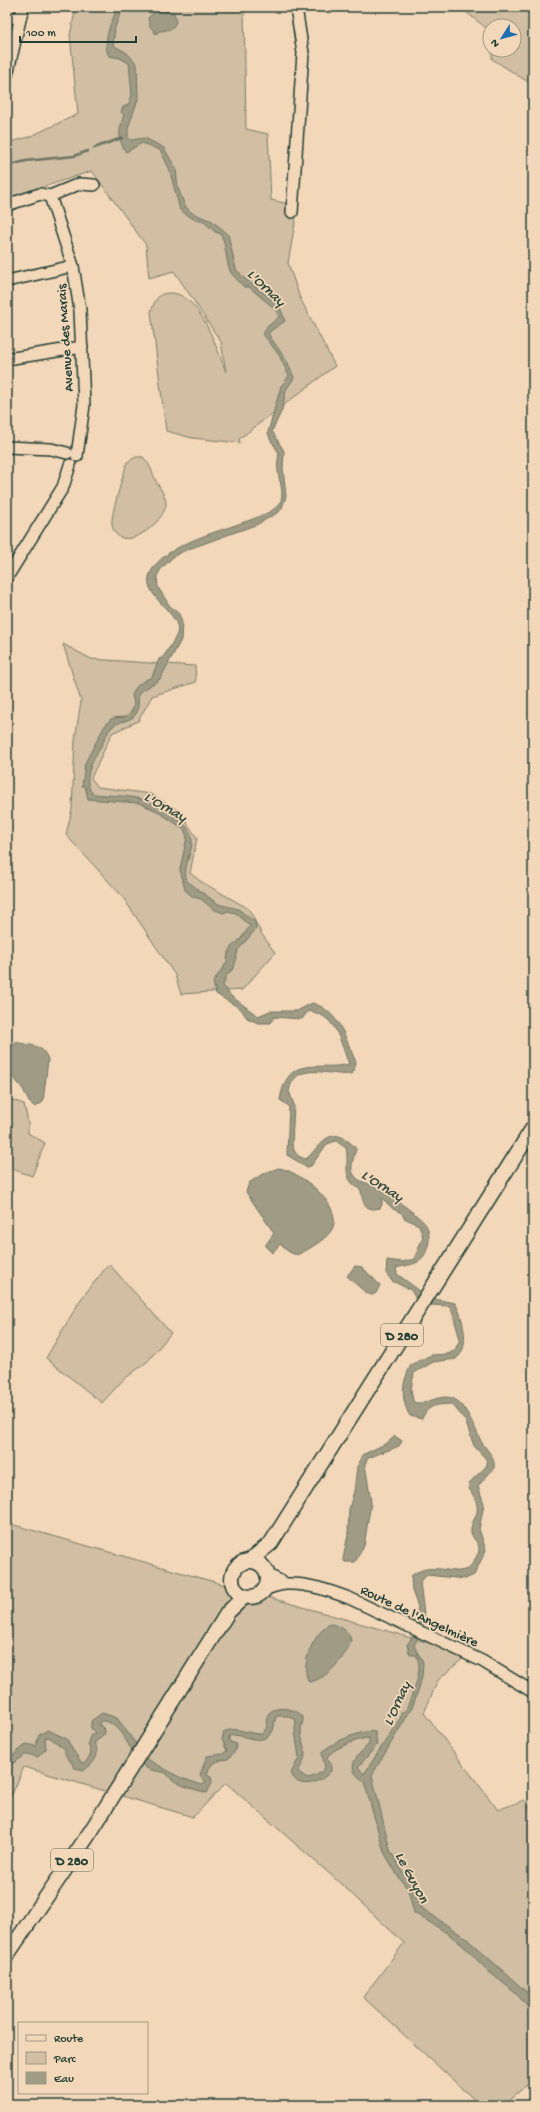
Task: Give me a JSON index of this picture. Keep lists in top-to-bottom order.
{
  "streets": {
    "main road": ["D 280"],
    "street": ["Avenue des Marais", "Route de l'Angelmière"]
  },
  "crossings": [
    ["D 280", "Route de l'Angelmière"]
  ],
  "water": ["L'Ornay", "Le Guyon"],
  "legend": ["Route", "Parc", "Eau"],
  "scale_bar": "100 m",
  "north": "bottom left"
}
